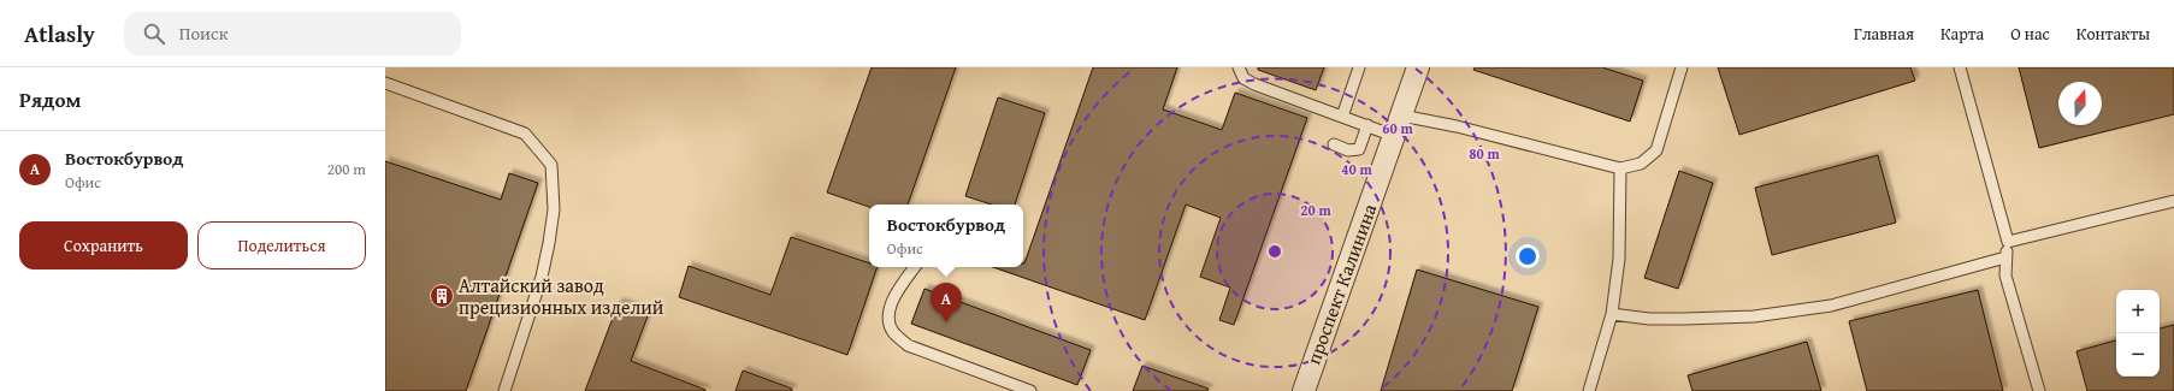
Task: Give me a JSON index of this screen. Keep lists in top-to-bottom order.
{
  "streets": {
    "street": ["проспект Калинина"]
  },
  "places": {
    "building": ["Алтайский завод прецизионных изделий"]
  },
  "north": "top",
  "page": {
    "header": "Atlasly",
    "search": "Поиск",
    "nav": [
      "Главная",
      "Карта",
      "О нас",
      "Контакты"
    ],
    "heading": "Рядом",
    "list": [
      {
        "mark": "A",
        "name": "Востокбурвод",
        "note": "Офис",
        "value": "200 m"
      }
    ],
    "popup": ["Востокбурвод", "Офис"],
    "buttons": ["Сохранить", "Поделиться"],
    "pins": "A",
    "map_buttons": ["+", "−"]
  },
  "rings": [
    "60 m",
    "80 m",
    "40 m",
    "20 m"
  ]
}
